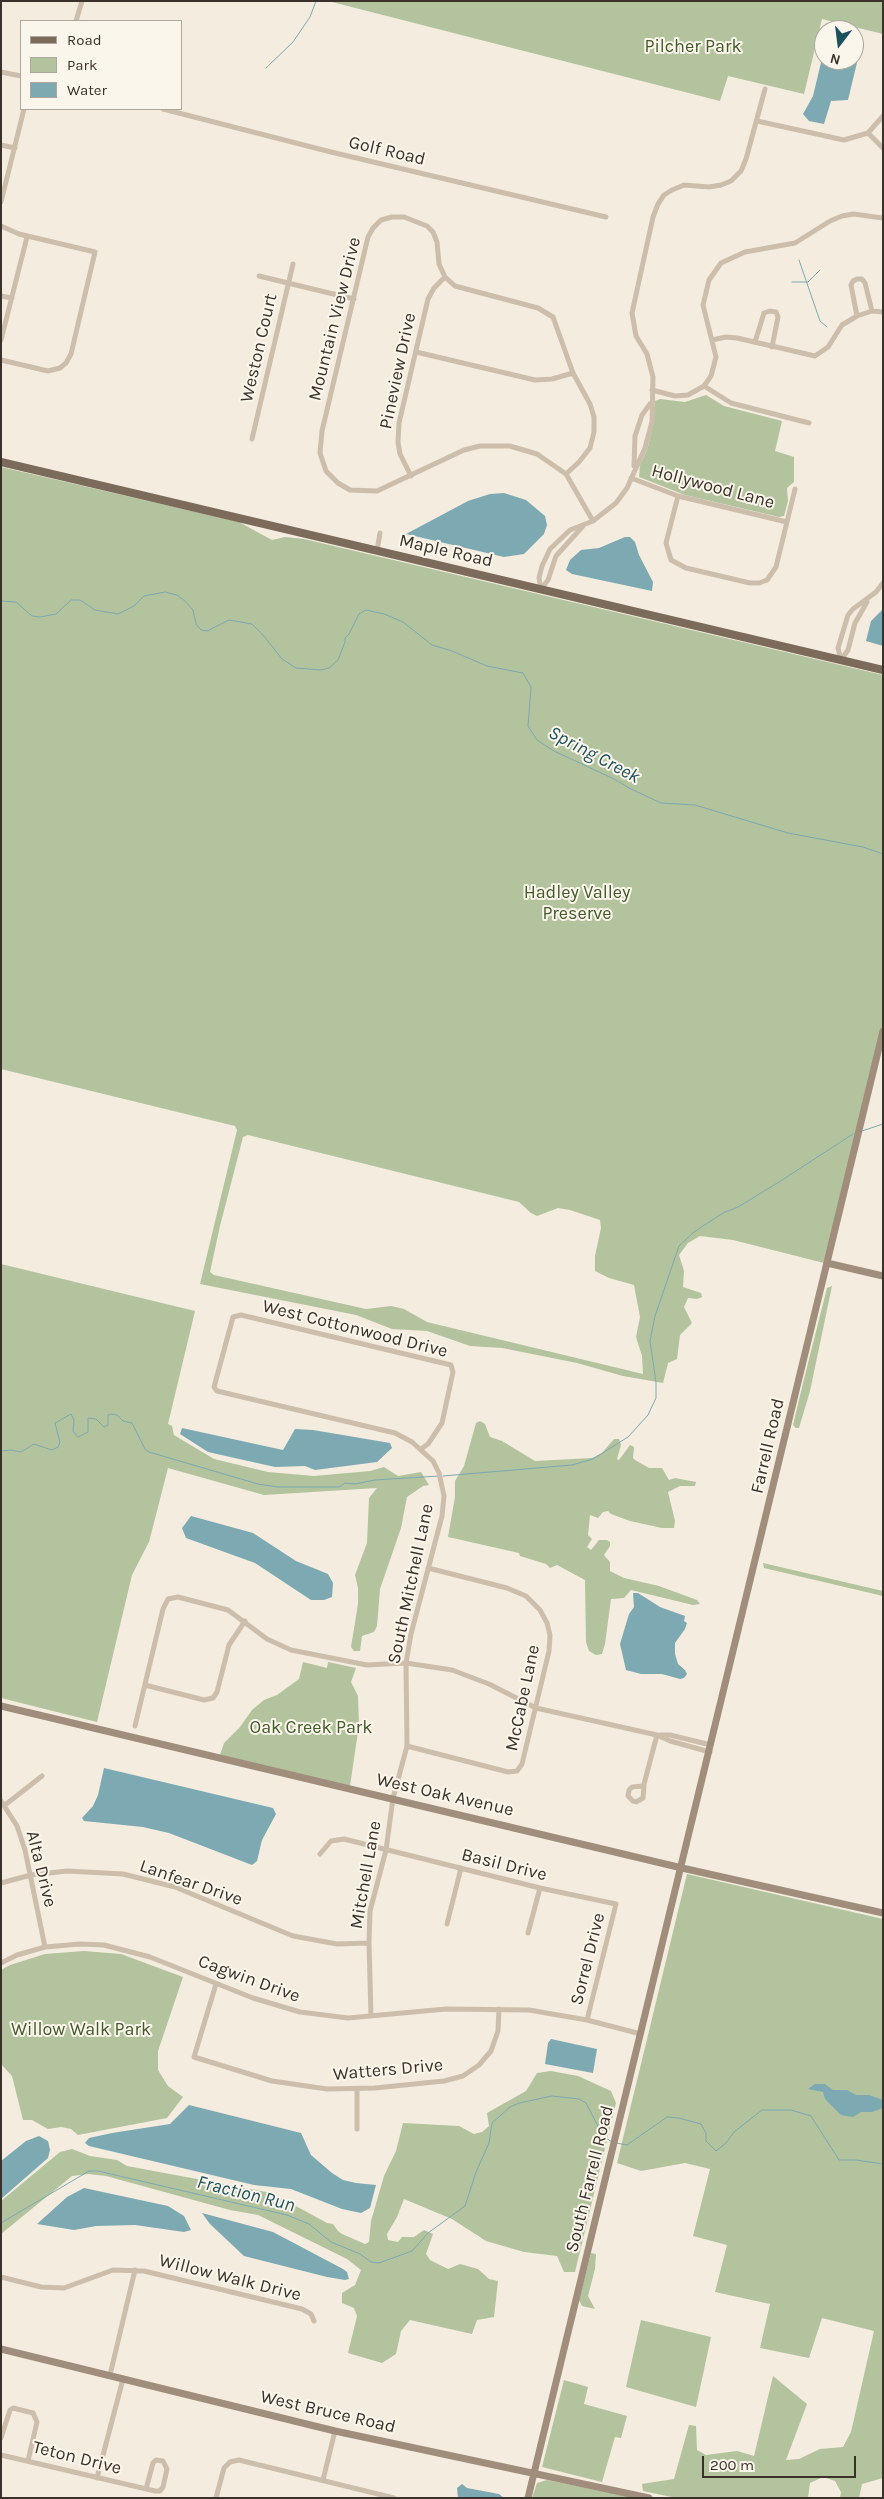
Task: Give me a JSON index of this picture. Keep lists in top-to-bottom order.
{
  "streets": {
    "main road": ["Maple Road"],
    "street": [
      "Golf Road",
      "Mountain View Drive",
      "Weston Court",
      "Pineview Drive",
      "Hollywood Lane",
      "West Cottonwood Drive",
      "Farrell Road",
      "South Mitchell Lane",
      "McCabe Lane",
      "West Oak Avenue",
      "Basil Drive",
      "Alta Drive",
      "Mitchell Lane",
      "Lanfear Drive",
      "Sorrel Drive",
      "Cagwin Drive",
      "Watters Drive",
      "South Farrell Road",
      "Willow Walk Drive",
      "West Bruce Road",
      "Teton Drive"
    ]
  },
  "crossings": [
    ["Mountain View Drive", "Pineview Drive"],
    ["West Cottonwood Drive", "South Mitchell Lane"],
    ["Farrell Road", "West Oak Avenue"],
    ["Farrell Road", "South Farrell Road"],
    ["South Mitchell Lane", "McCabe Lane"],
    ["South Mitchell Lane", "West Oak Avenue"],
    ["South Mitchell Lane", "Mitchell Lane"],
    ["West Oak Avenue", "Mitchell Lane"],
    ["West Oak Avenue", "South Farrell Road"],
    ["Basil Drive", "Mitchell Lane"],
    ["Basil Drive", "Sorrel Drive"],
    ["Alta Drive", "Lanfear Drive"],
    ["Alta Drive", "Cagwin Drive"],
    ["Mitchell Lane", "Lanfear Drive"],
    ["Mitchell Lane", "Cagwin Drive"],
    ["Sorrel Drive", "Cagwin Drive"],
    ["Cagwin Drive", "Watters Drive"],
    ["Cagwin Drive", "South Farrell Road"],
    ["South Farrell Road", "West Bruce Road"],
    ["Willow Walk Drive", "West Bruce Road"]
  ],
  "water": ["Spring Creek", "Fraction Run"],
  "parks": [
    "Pilcher Park",
    "Hadley Valley Preserve",
    "Oak Creek Park",
    "Willow Walk Park"
  ],
  "legend": ["Road", "Park", "Water"],
  "scale_bar": "200 m",
  "north": "bottom"
}
